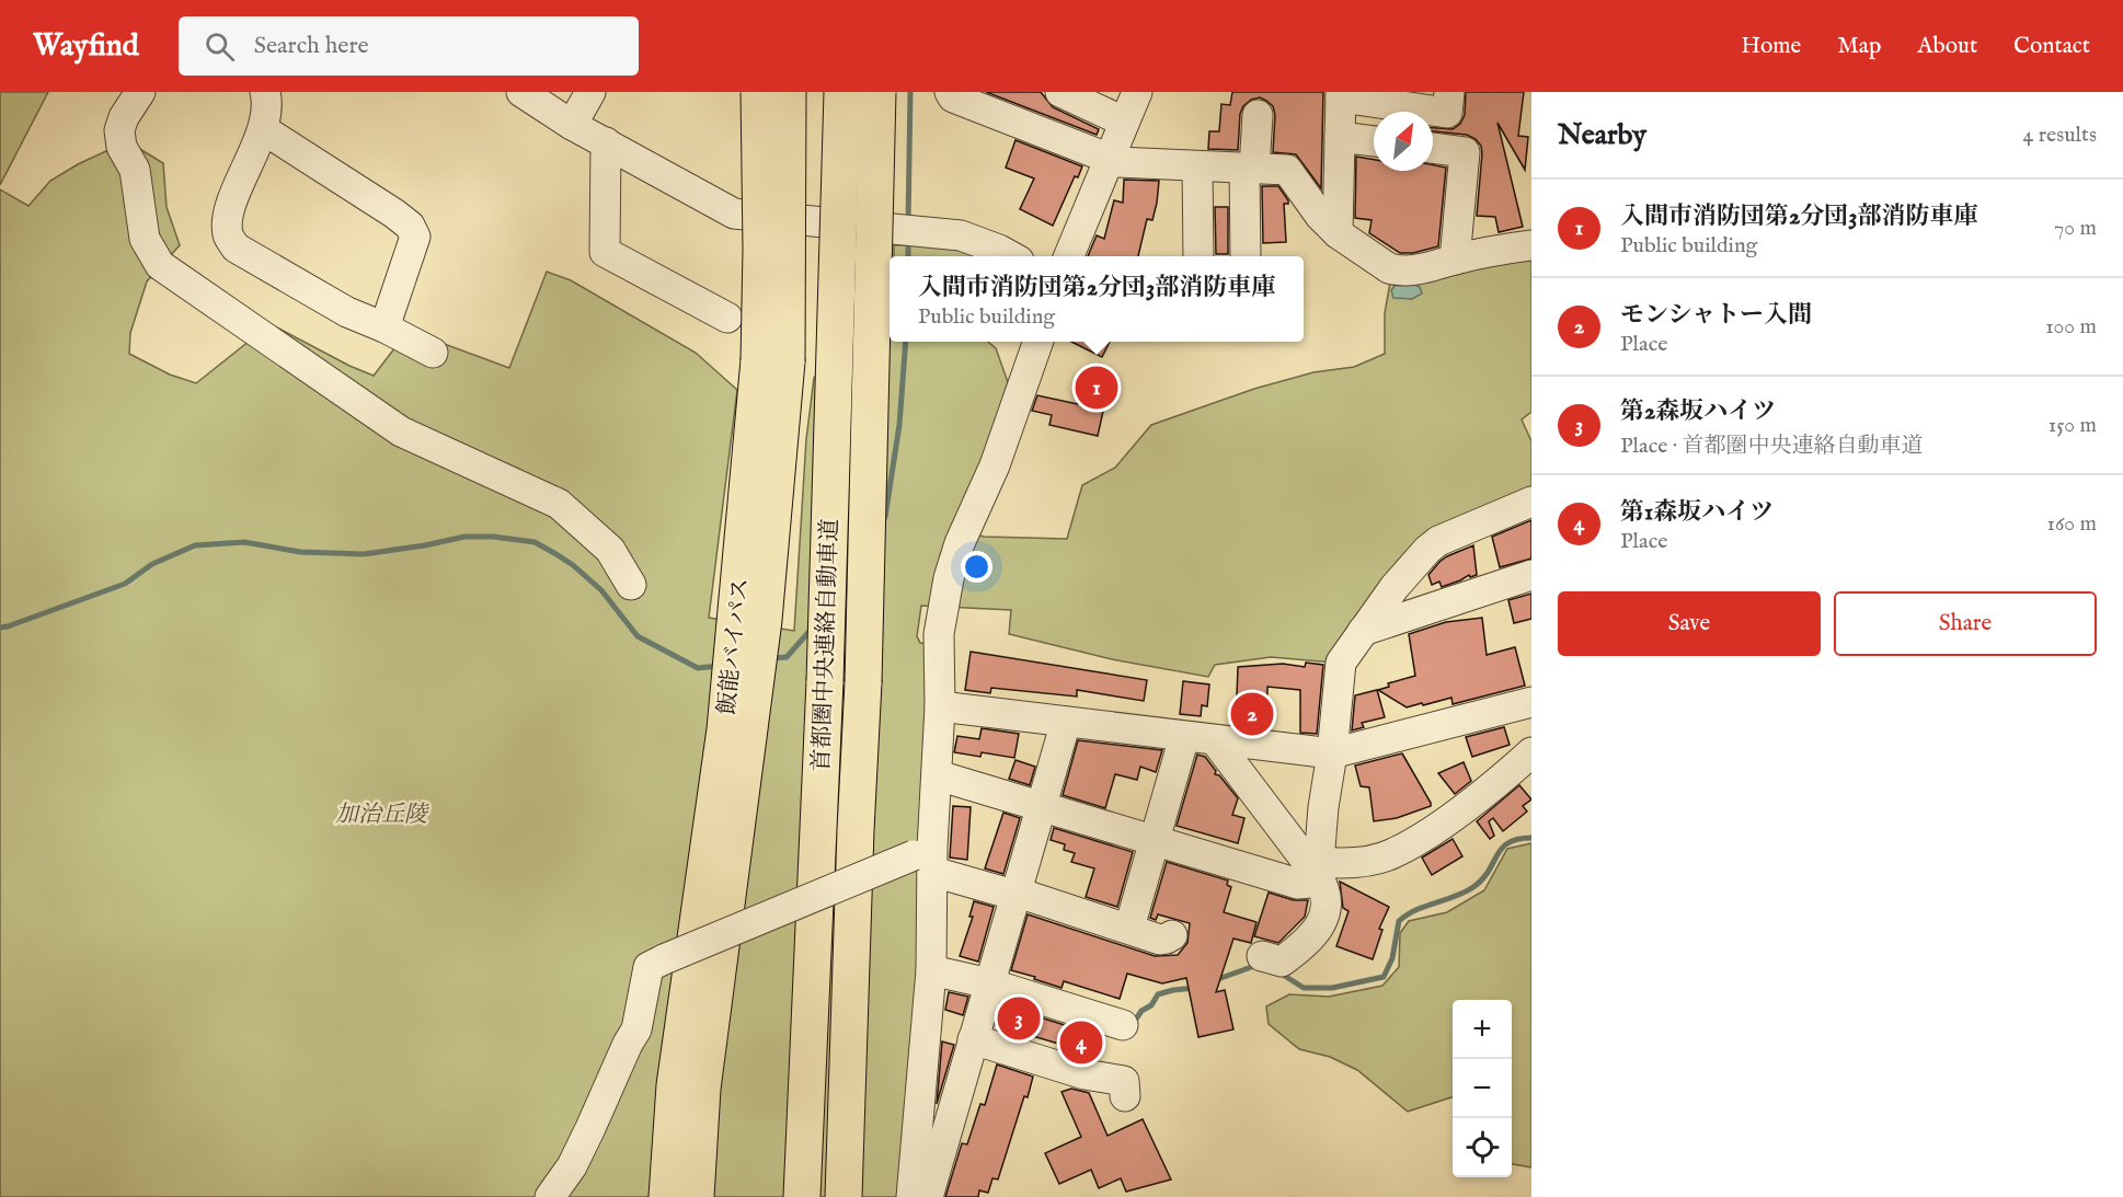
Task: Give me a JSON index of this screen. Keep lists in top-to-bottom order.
{
  "streets": {
    "highway": ["首都圏中央連絡自動車道", "飯能バイパス"]
  },
  "parks": ["加治丘陵"],
  "north": "top right",
  "page": {
    "header": "Wayfind",
    "search": "Search here",
    "nav": [
      "Home",
      "Map",
      "About",
      "Contact"
    ],
    "heading": ["Nearby", "4 results"],
    "list": [
      {
        "mark": "1",
        "name": "入間市消防団第2分団3部消防車庫",
        "note": "Public building",
        "value": "70 m"
      },
      {
        "mark": "2",
        "name": "モンシャトー入間",
        "note": "Place",
        "value": "100 m"
      },
      {
        "mark": "3",
        "name": "第2森坂ハイツ",
        "note": "Place · 首都圏中央連絡自動車道",
        "value": "150 m"
      },
      {
        "mark": "4",
        "name": "第1森坂ハイツ",
        "note": "Place",
        "value": "160 m"
      }
    ],
    "popup": ["入間市消防団第2分団3部消防車庫", "Public building"],
    "pins": [
      "1",
      "2",
      "3",
      "4"
    ],
    "buttons": ["Save", "Share"],
    "map_buttons": ["+", "−"]
  }
}
